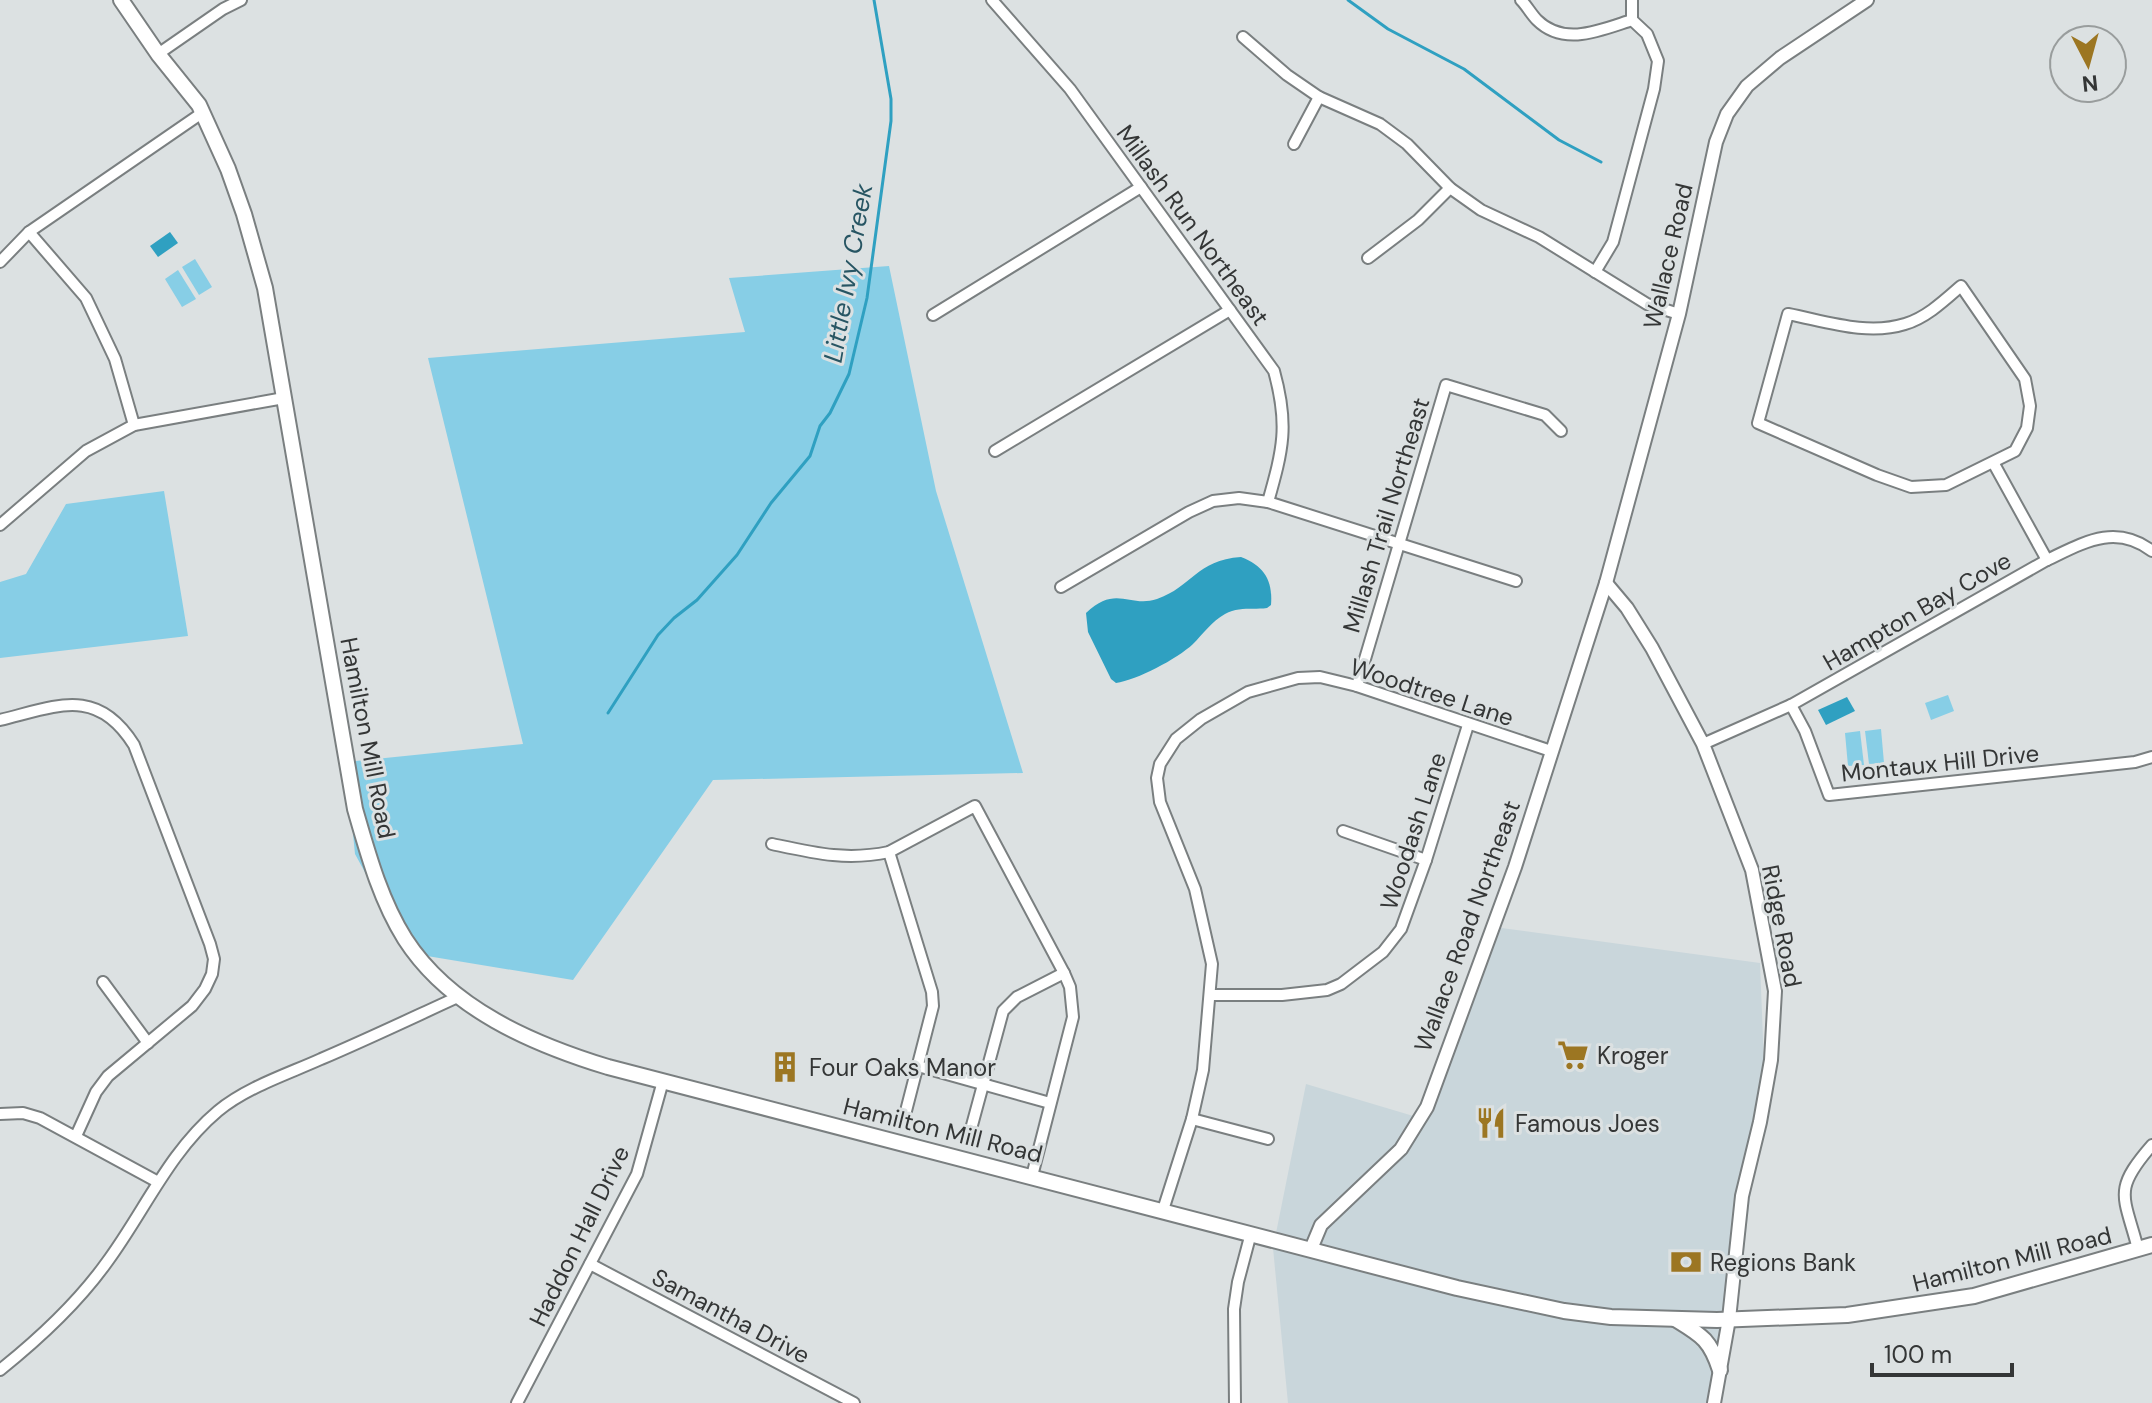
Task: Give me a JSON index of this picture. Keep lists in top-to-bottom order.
{
  "streets": {
    "main road": ["Hamilton Mill Road"],
    "street": [
      "Millash Run Northeast",
      "Wallace Road",
      "Millash Trail Northeast",
      "Hampton Bay Cove",
      "Woodtree Lane",
      "Montaux Hill Drive",
      "Woodash Lane",
      "Wallace Road Northeast",
      "Ridge Road",
      "Haddon Hall Drive",
      "Samantha Drive"
    ]
  },
  "crossings": [
    ["Wallace Road", "Wallace Road Northeast"],
    ["Wallace Road", "Ridge Road"],
    ["Millash Trail Northeast", "Woodtree Lane"],
    ["Hampton Bay Cove", "Montaux Hill Drive"],
    ["Hampton Bay Cove", "Ridge Road"],
    ["Woodtree Lane", "Hamilton Mill Road"],
    ["Woodtree Lane", "Woodash Lane"],
    ["Woodtree Lane", "Wallace Road Northeast"],
    ["Hamilton Mill Road", "Wallace Road Northeast"],
    ["Hamilton Mill Road", "Ridge Road"],
    ["Hamilton Mill Road", "Haddon Hall Drive"],
    ["Wallace Road Northeast", "Ridge Road"],
    ["Haddon Hall Drive", "Samantha Drive"]
  ],
  "water": ["Little Ivy Creek"],
  "places": {
    "supermarket": ["Kroger"],
    "building": ["Four Oaks Manor"],
    "restaurant": ["Famous Joes"],
    "bank": ["Regions Bank"]
  },
  "scale_bar": "100 m",
  "north": "bottom"
}
